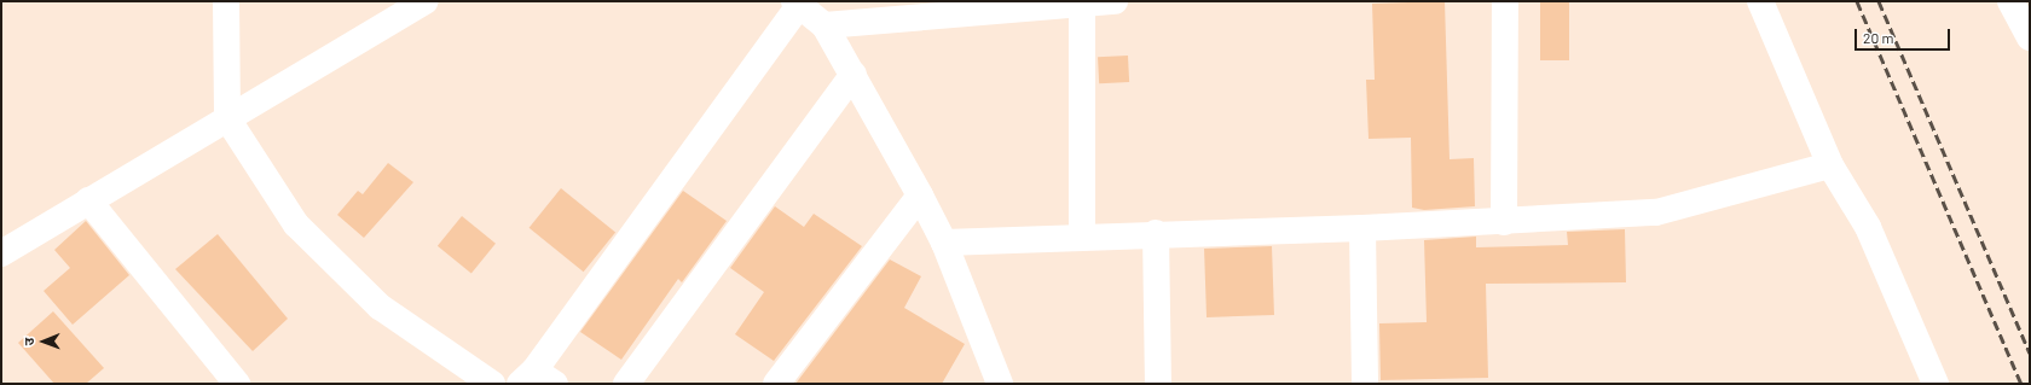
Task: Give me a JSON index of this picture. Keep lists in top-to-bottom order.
{
  "scale_bar": "20 m",
  "north": "left"
}
